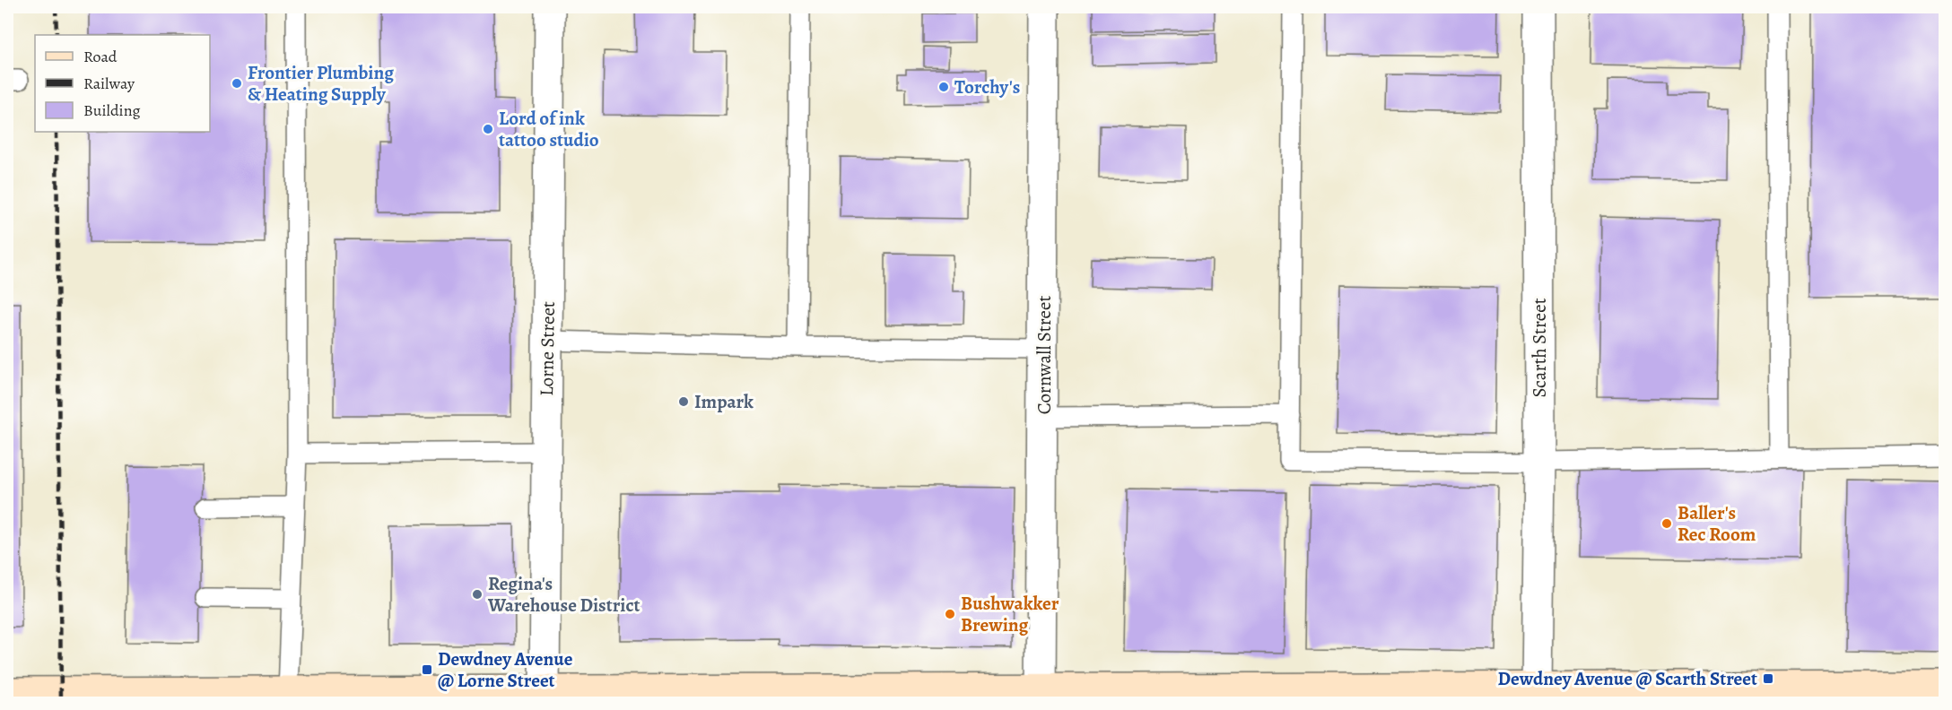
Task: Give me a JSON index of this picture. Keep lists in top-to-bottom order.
{
  "streets": {
    "street": ["Scarth Street", "Lorne Street", "Cornwall Street"]
  },
  "places": {
    "other": [
      "Frontier Plumbing & Heating Supply",
      "Torchy's",
      "Lord of ink tattoo studio",
      "Impark",
      "Baller's Rec Room",
      "Regina's Warehouse District",
      "Bushwakker Brewing"
    ],
    "transit": ["Dewdney Avenue @ Lorne Street", "Dewdney Avenue @ Scarth Street"]
  },
  "legend": ["Road", "Railway", "Building"]
}
